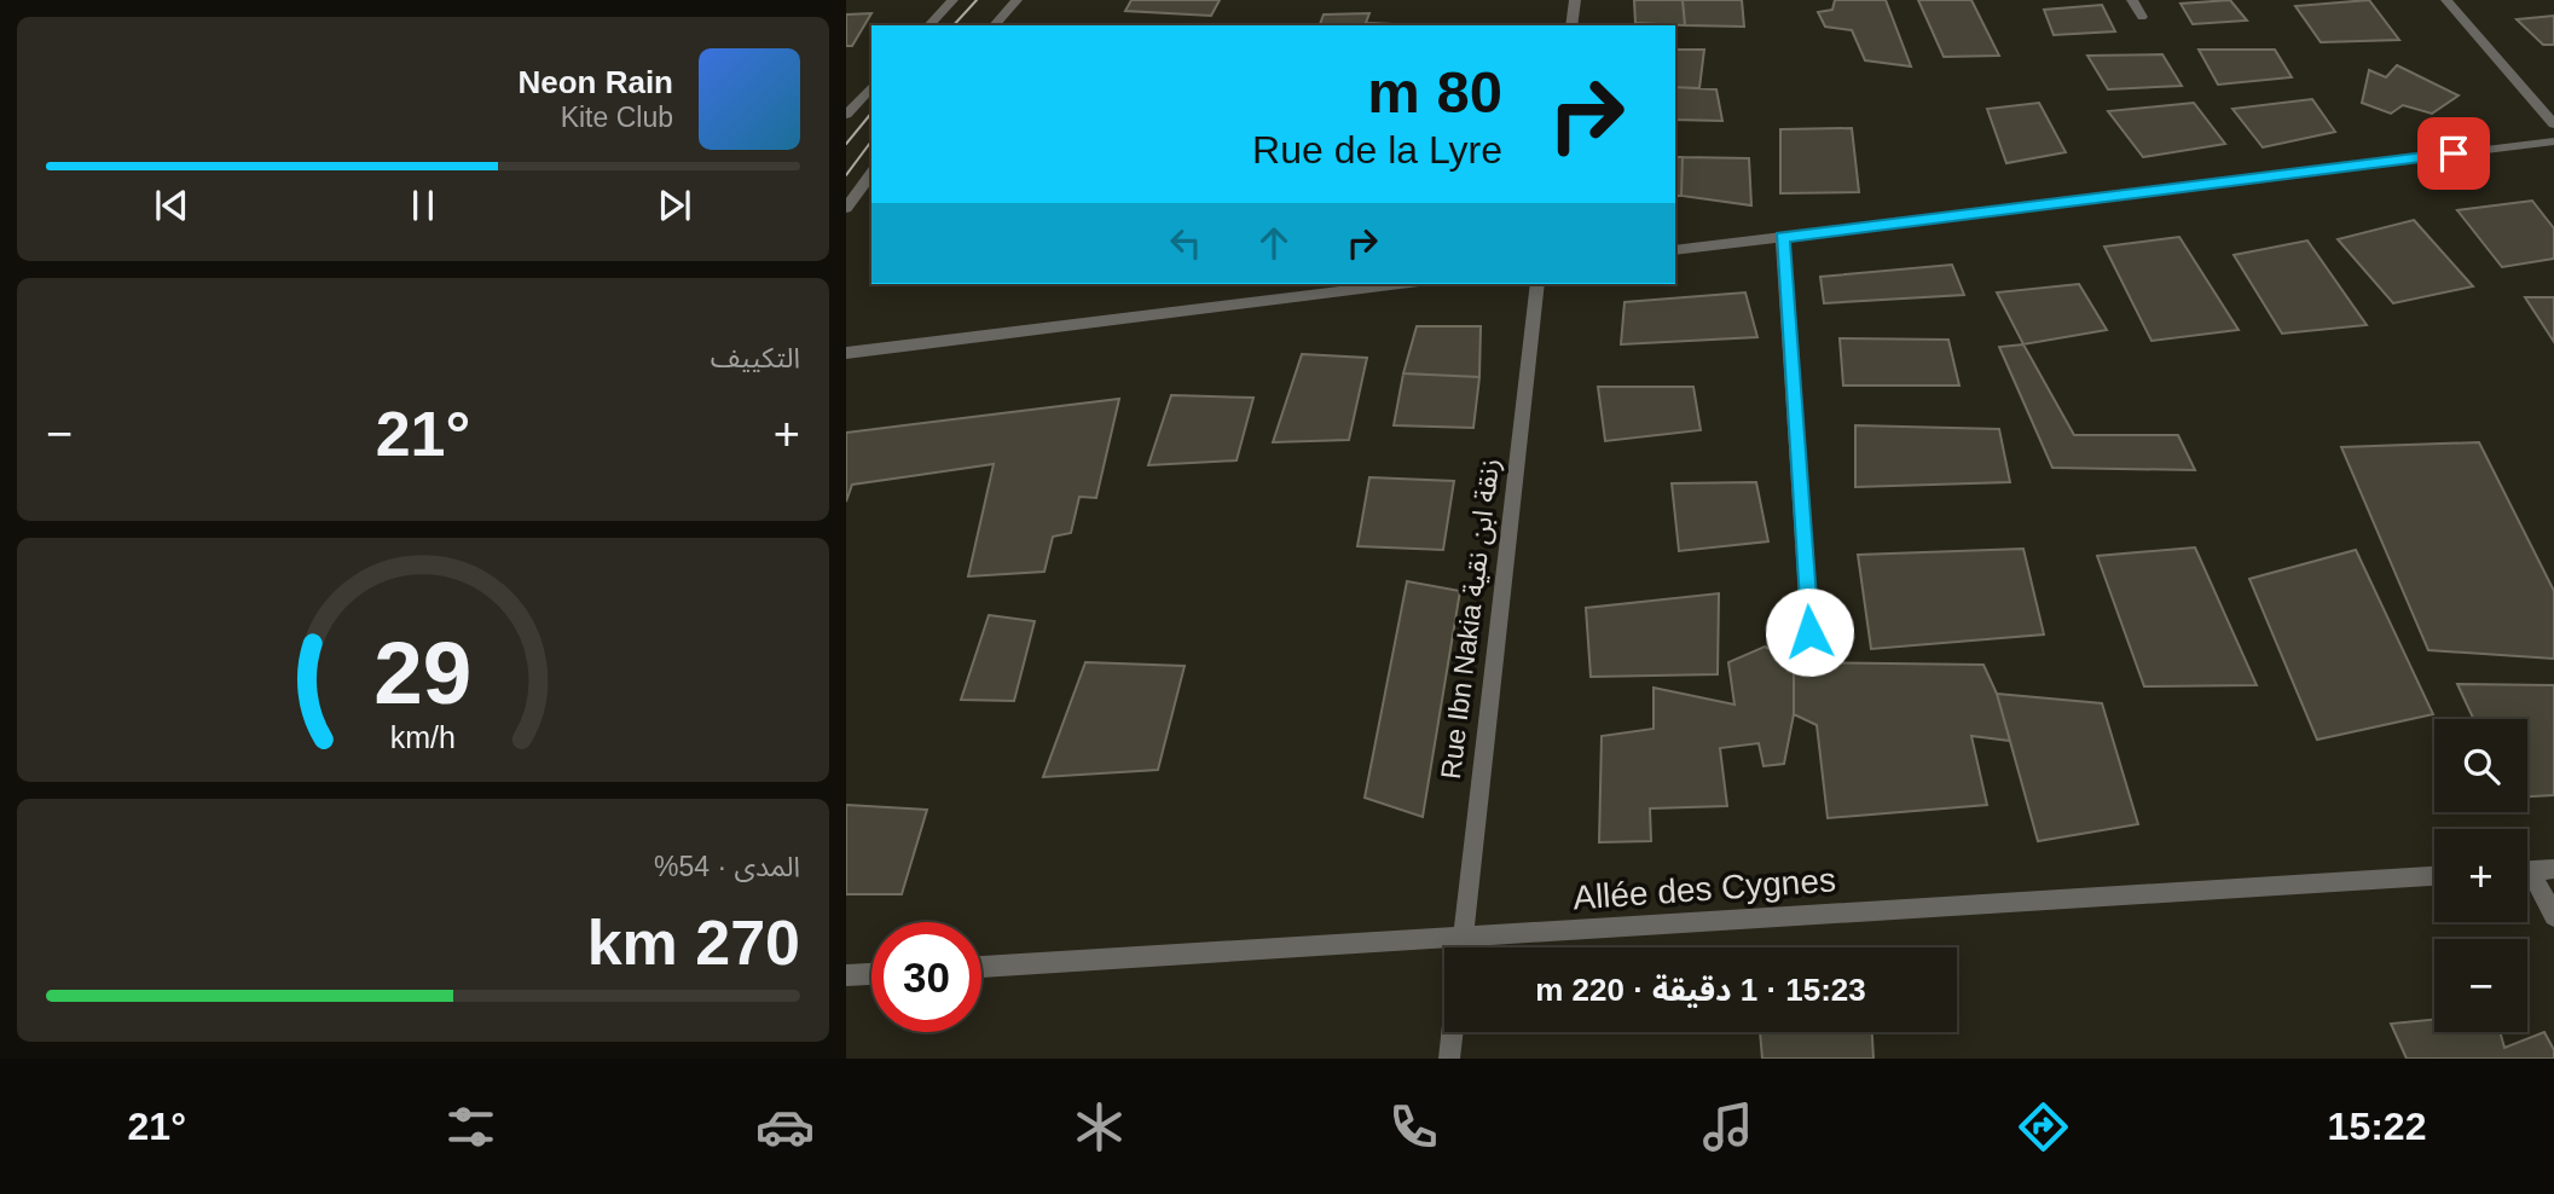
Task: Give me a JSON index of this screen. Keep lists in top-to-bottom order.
{
  "streets": {
    "street": ["Rue Ibn Nakia زنقة ابن نقية", "Allée des Cygnes"]
  },
  "crossings": [
    ["Rue Ibn Nakia زنقة ابن نقية", "Allée des Cygnes"]
  ],
  "page": {
    "turn": ["80 m", "Rue de la Lyre"],
    "song": ["Neon Rain", "Kite Club"],
    "tile": [
      "التكييف",
      ["المدى · 54%", "270 km"]
    ],
    "heat": ["−", "21°", "+"],
    "map_buttons": ["+", "−"],
    "limit": "30",
    "trip": "15:23 · 1 دقيقة · 220 m",
    "tabs": ["15:22", "21°"],
    "gauge": ["29", "km/h"]
  }
}
